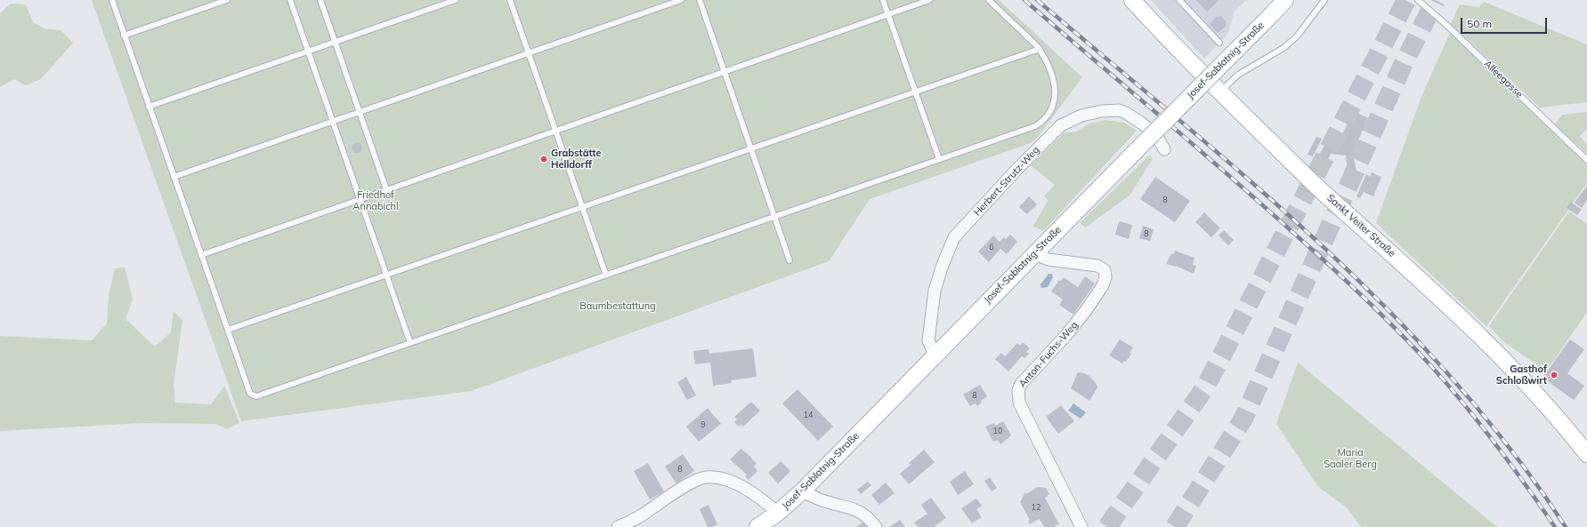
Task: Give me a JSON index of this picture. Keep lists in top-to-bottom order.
{
  "streets": {
    "main road": ["Josef-Sablatnig-Straße", "Sankt Veiter Straße"],
    "street": ["Herbert-Strutz-Weg", "Anton-Fuchs-Weg"],
    "lane": ["Alleegasse"]
  },
  "crossings": [
    ["Josef-Sablatnig-Straße", "Herbert-Strutz-Weg"],
    ["Josef-Sablatnig-Straße", "Anton-Fuchs-Weg"]
  ],
  "parks": ["Friedhof Annabichl", "Baumbestattung", "Maria Saaler Berg"],
  "places": ["Grabstätte Helldorff", "Gasthof Schloßwirt"],
  "house_numbers": [
    "8",
    "8",
    "6",
    "8",
    "14",
    "9",
    "10",
    "8",
    "12"
  ],
  "scale_bar": "50 m"
}
